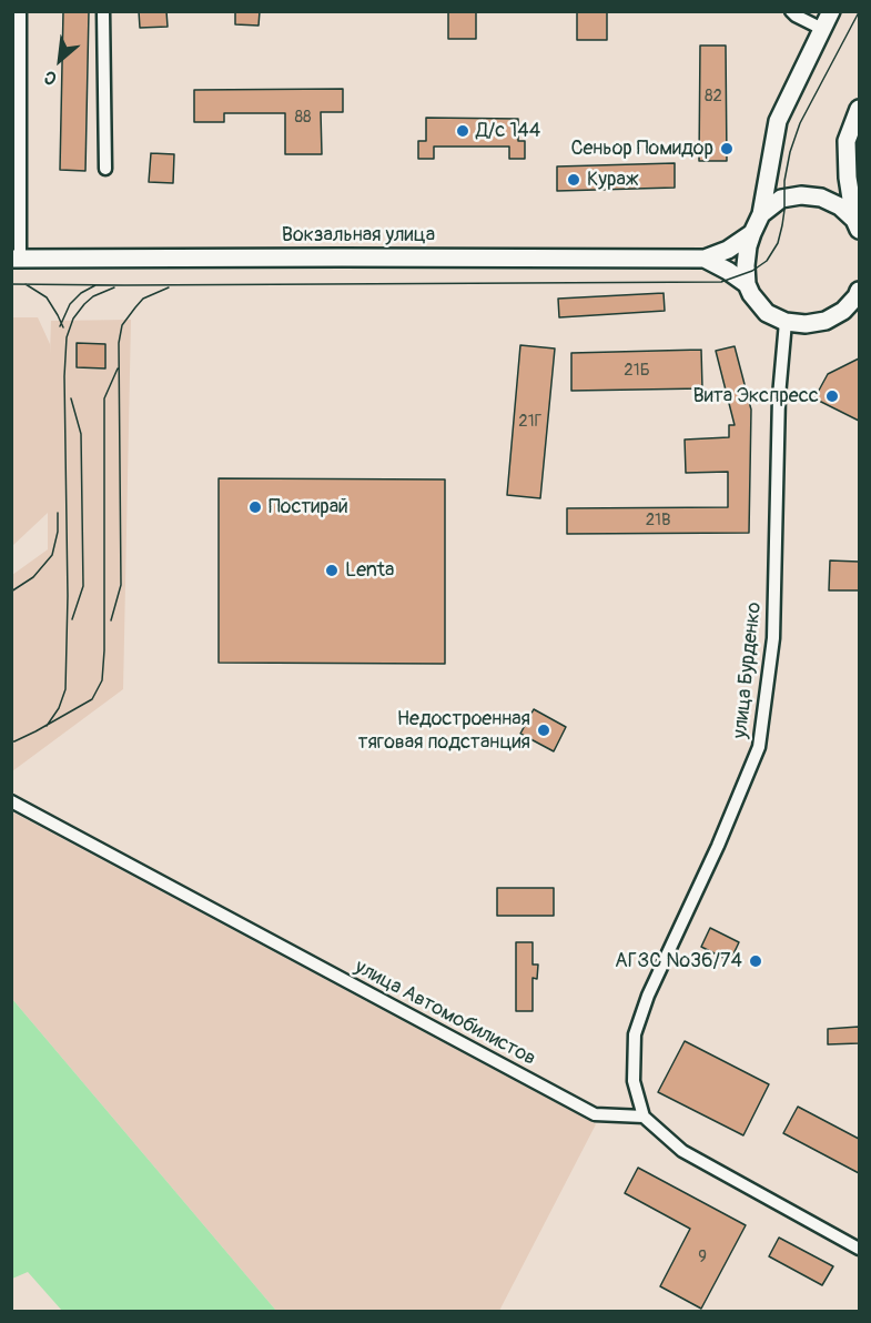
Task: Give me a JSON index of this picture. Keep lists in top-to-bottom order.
{
  "streets": {
    "main road": ["Вокзальная улица"],
    "street": ["улица Бурденко", "улица Автомобилистов"]
  },
  "crossings": [
    ["улица Бурденко", "улица Автомобилистов"]
  ],
  "places": [
    "Д/с 144",
    "Сеньор Помидор",
    "Кураж",
    "Вита Экспресс",
    "Постирай",
    "Lenta",
    "Недостроенная тяговая подстанция",
    "АГЗС №36/74"
  ],
  "house_numbers": [
    "82",
    "88",
    "21Б",
    "21Г",
    "21В",
    "9"
  ],
  "north": "bottom left"
}
